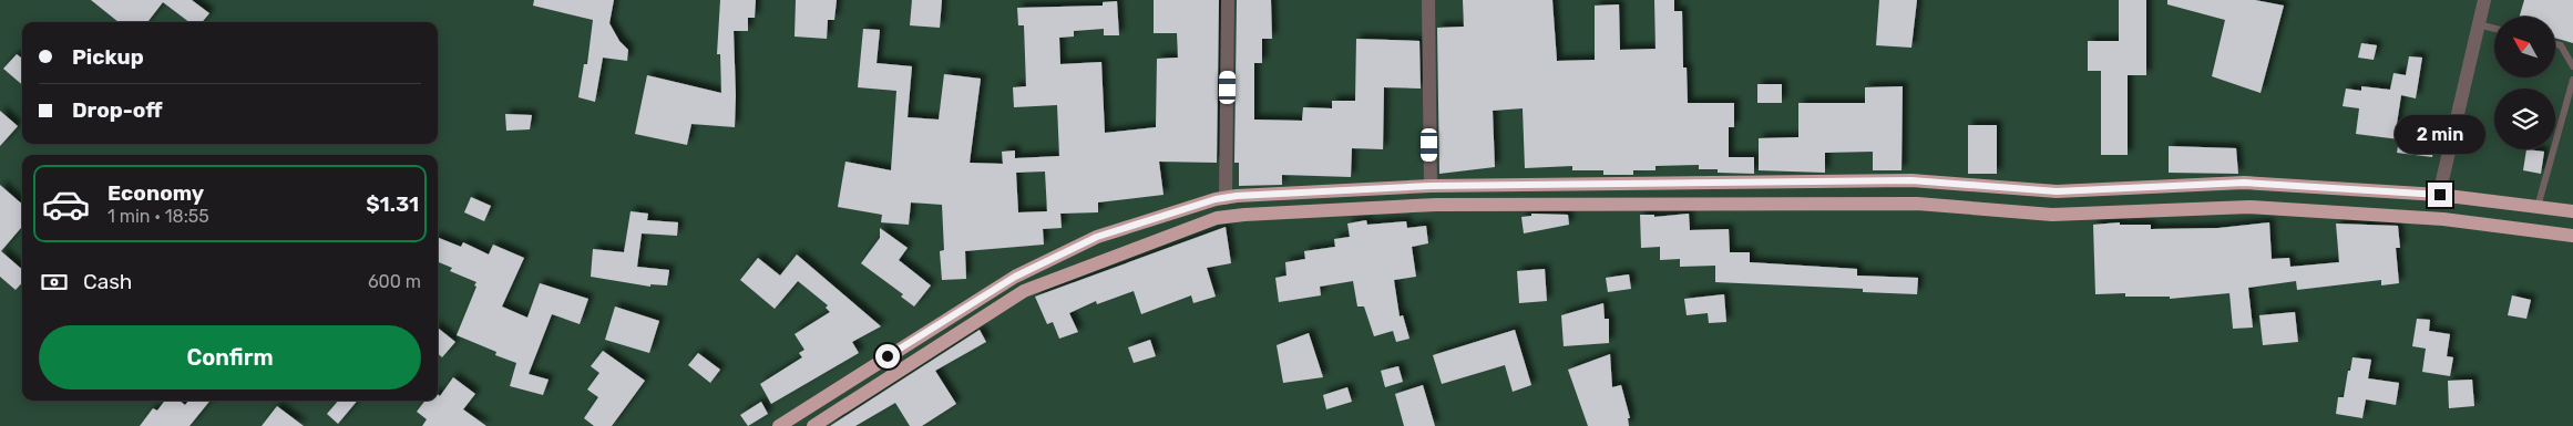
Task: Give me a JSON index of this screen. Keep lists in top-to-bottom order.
{
  "north": "top left",
  "page": {
    "banner": ["Pickup", "Drop-off"],
    "bubble": "2 min",
    "list": [
      {
        "name": "Economy",
        "note": "1 min · 18:55",
        "value": "$1.31"
      }
    ],
    "pay": ["Cash", "600 m"],
    "buttons": "Confirm"
  }
}
